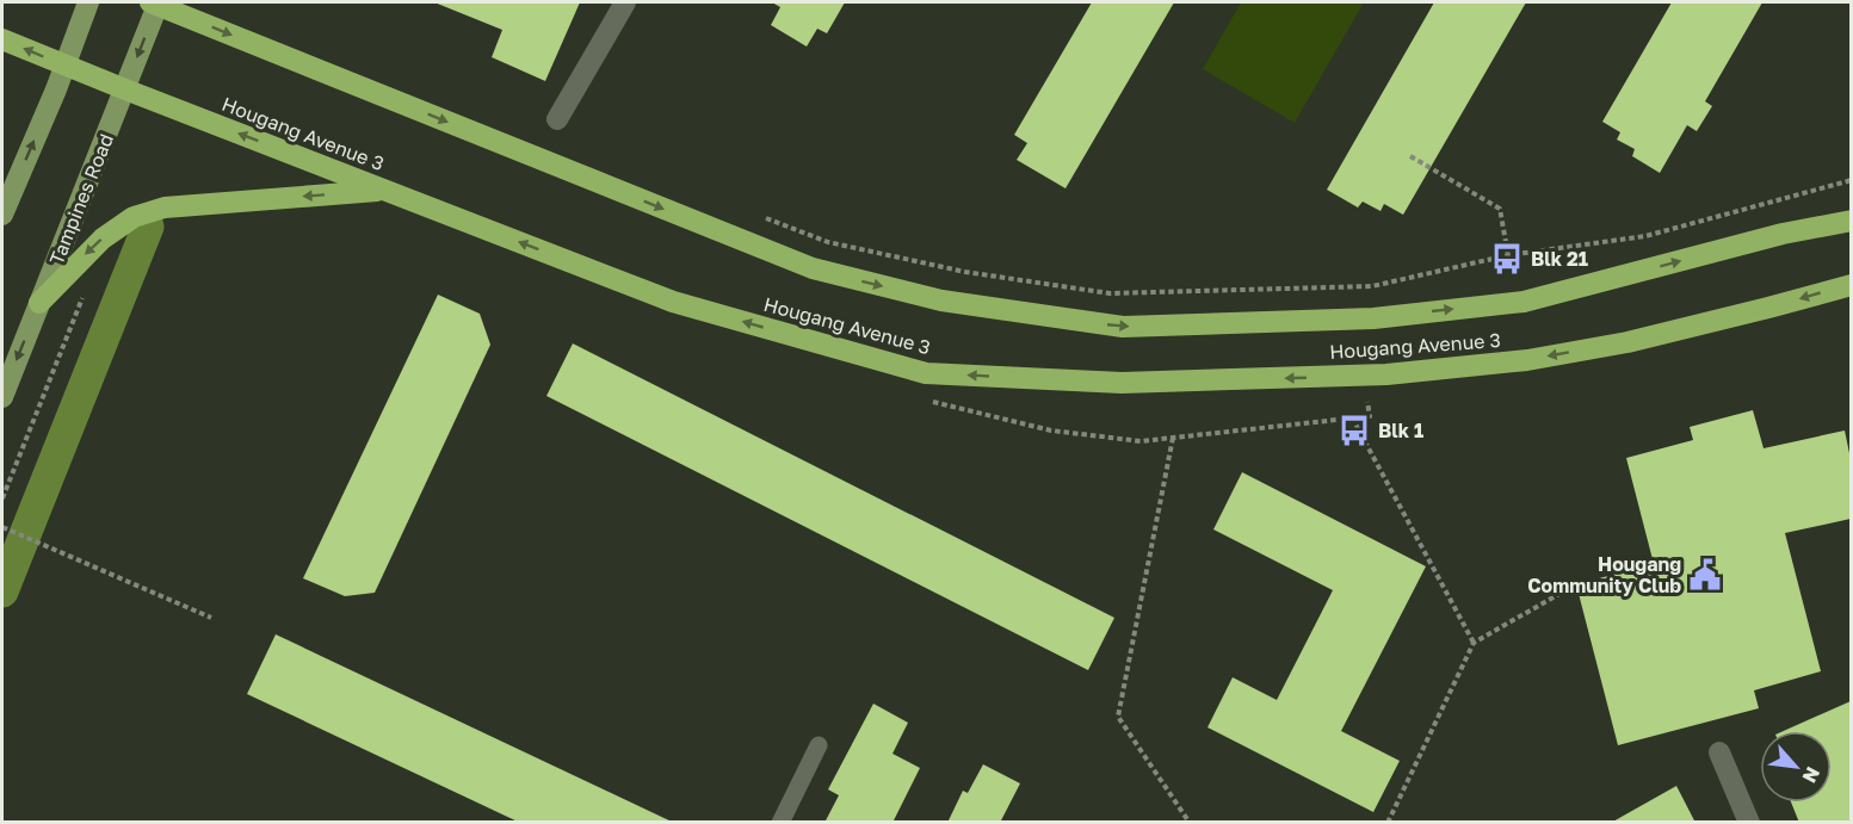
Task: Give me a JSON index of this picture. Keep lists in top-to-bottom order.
{
  "streets": {
    "highway": ["Hougang Avenue 3"],
    "main road": ["Tampines Road"]
  },
  "crossings": [
    ["Hougang Avenue 3", "Tampines Road"]
  ],
  "places": {
    "bus stop": ["Blk 21", "Blk 1"],
    "public building": ["Hougang Community Club"]
  },
  "north": "bottom right"
}
